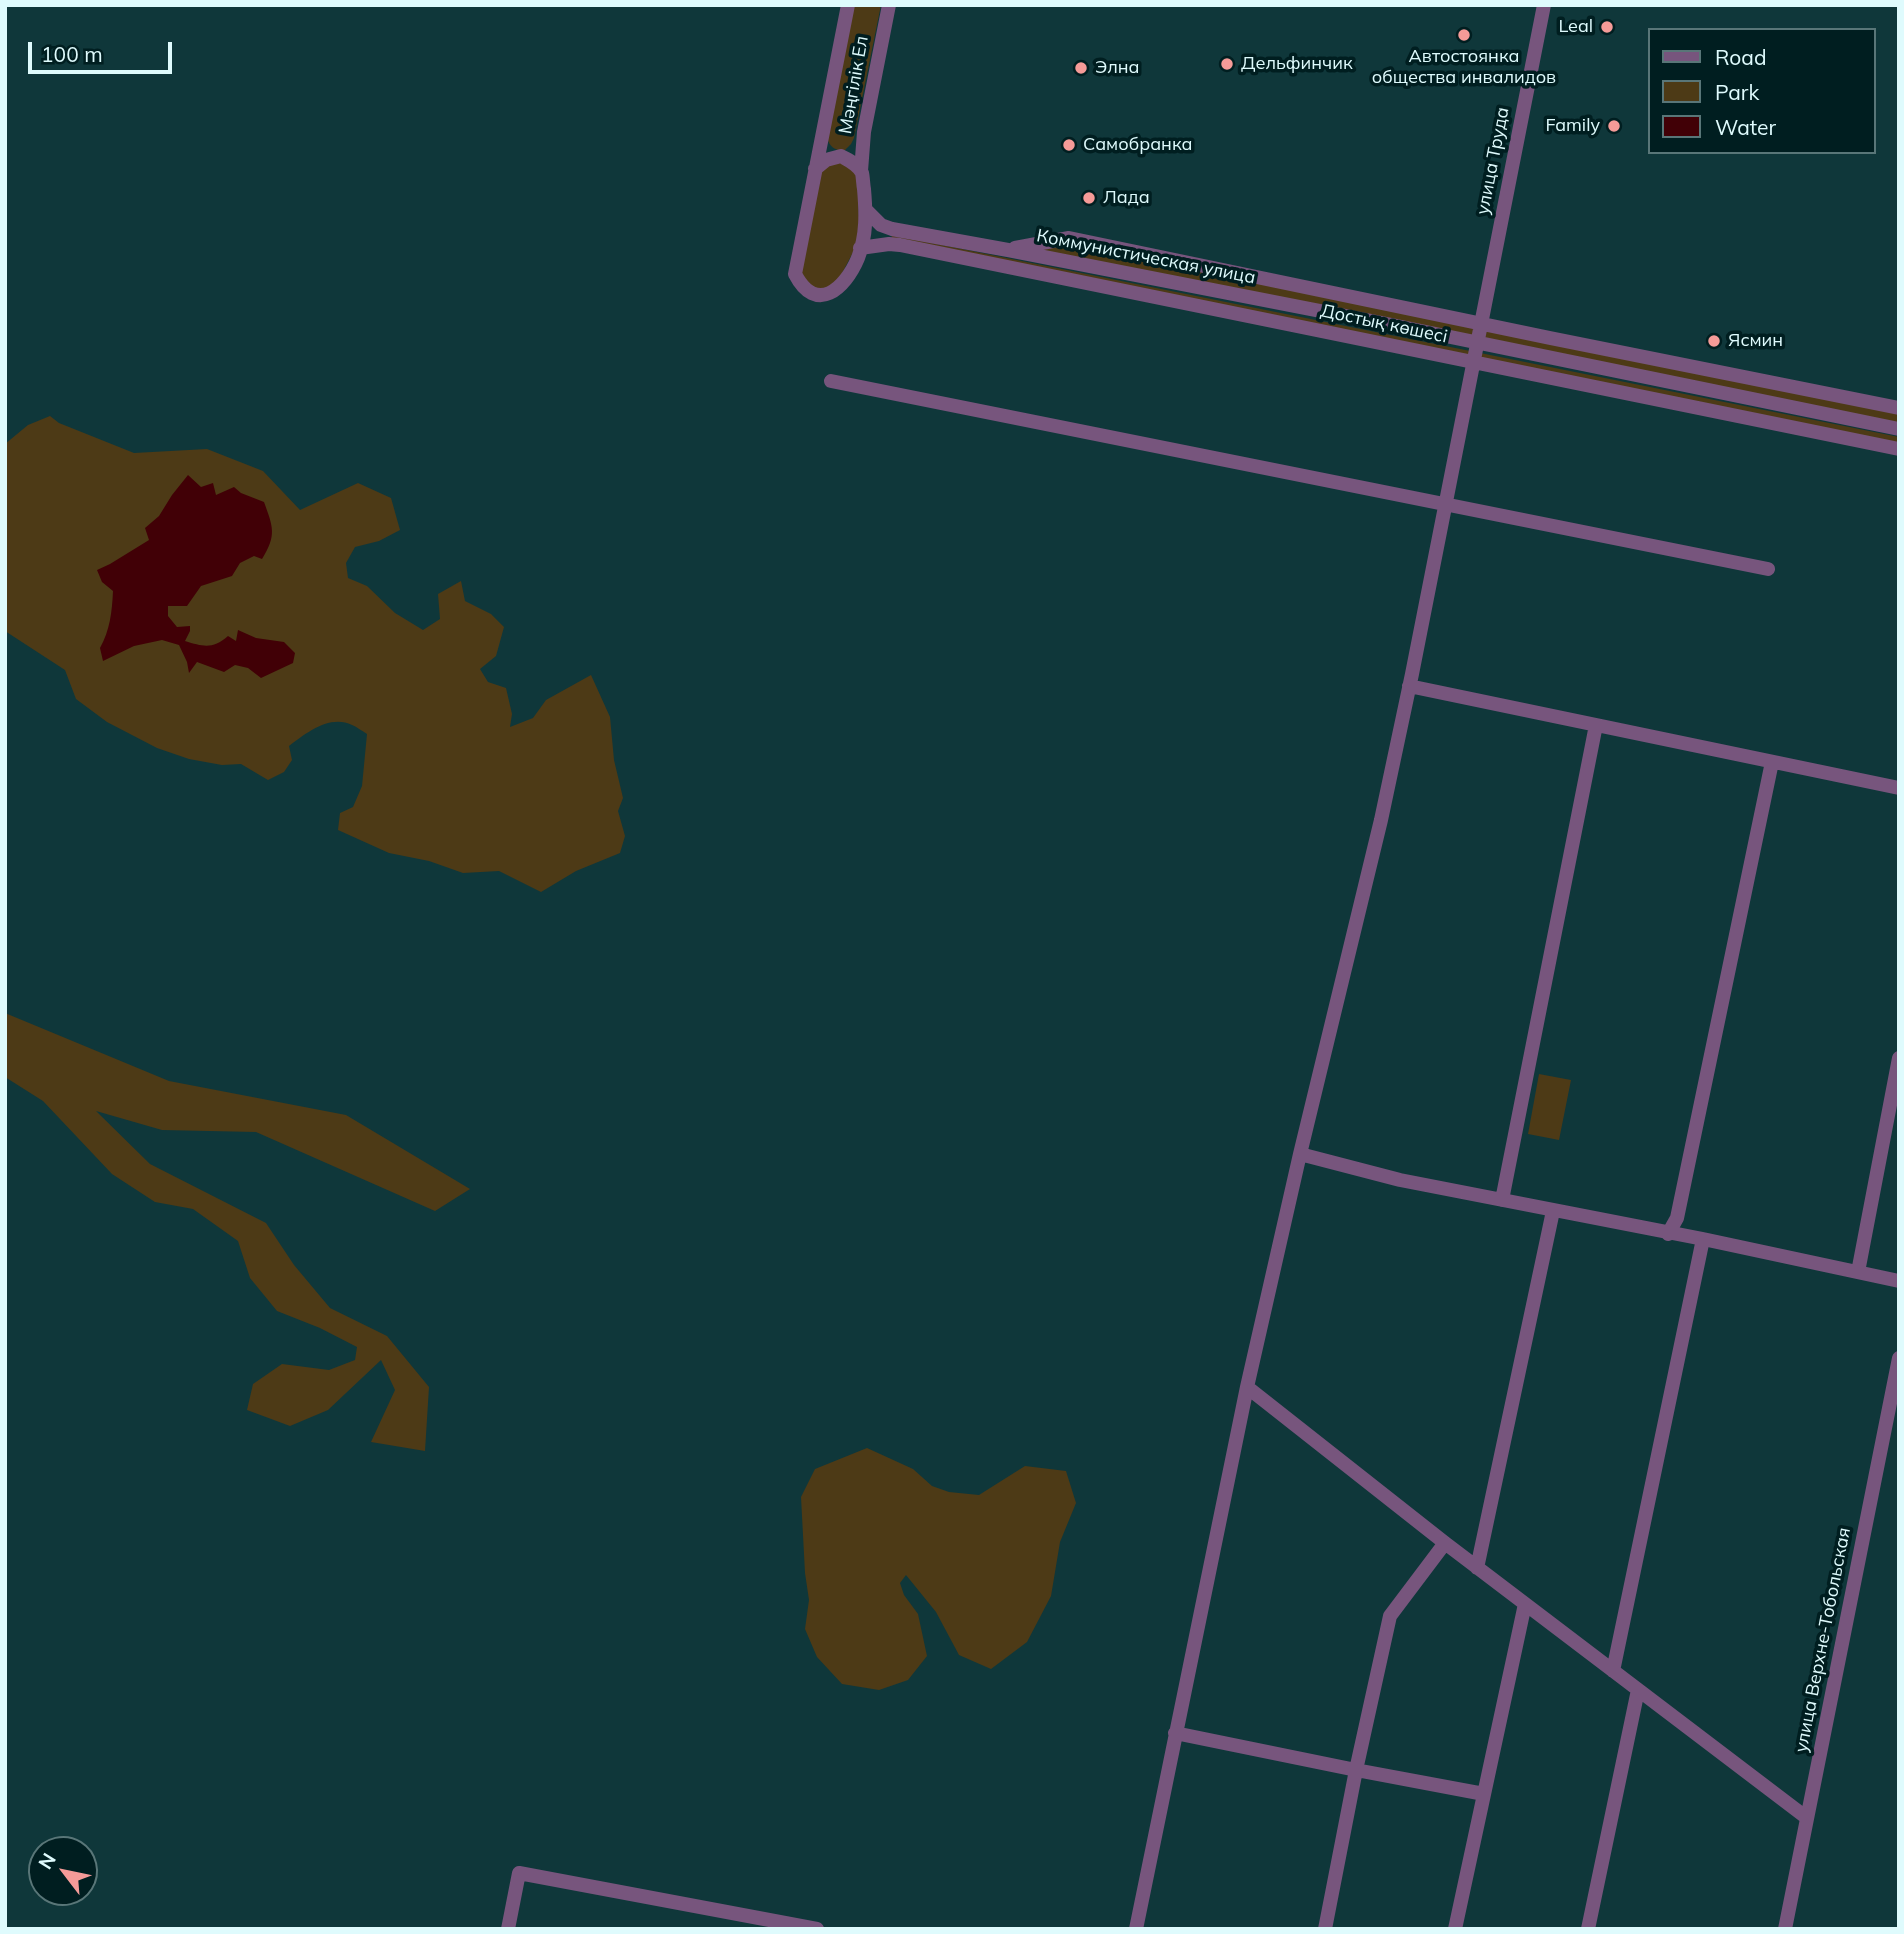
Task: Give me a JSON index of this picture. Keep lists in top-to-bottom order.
{
  "streets": {
    "street": [
      "Мәңгілік Ел",
      "улица Труда",
      "Коммунистическая улица",
      "Достық көшесі",
      "улица Верхне-Тобольская"
    ]
  },
  "crossings": [
    ["Мәңгілік Ел", "Коммунистическая улица"],
    ["Мәңгілік Ел", "Достық көшесі"],
    ["улица Труда", "Достық көшесі"],
    ["Коммунистическая улица", "Достық көшесі"]
  ],
  "places": [
    "Leal",
    "Автостоянка общества инвалидов",
    "Дельфинчик",
    "Элна",
    "Family",
    "Самобранка",
    "Лада",
    "Ясмин"
  ],
  "legend": ["Road", "Park", "Water"],
  "scale_bar": "100 m",
  "north": "top left"
}
